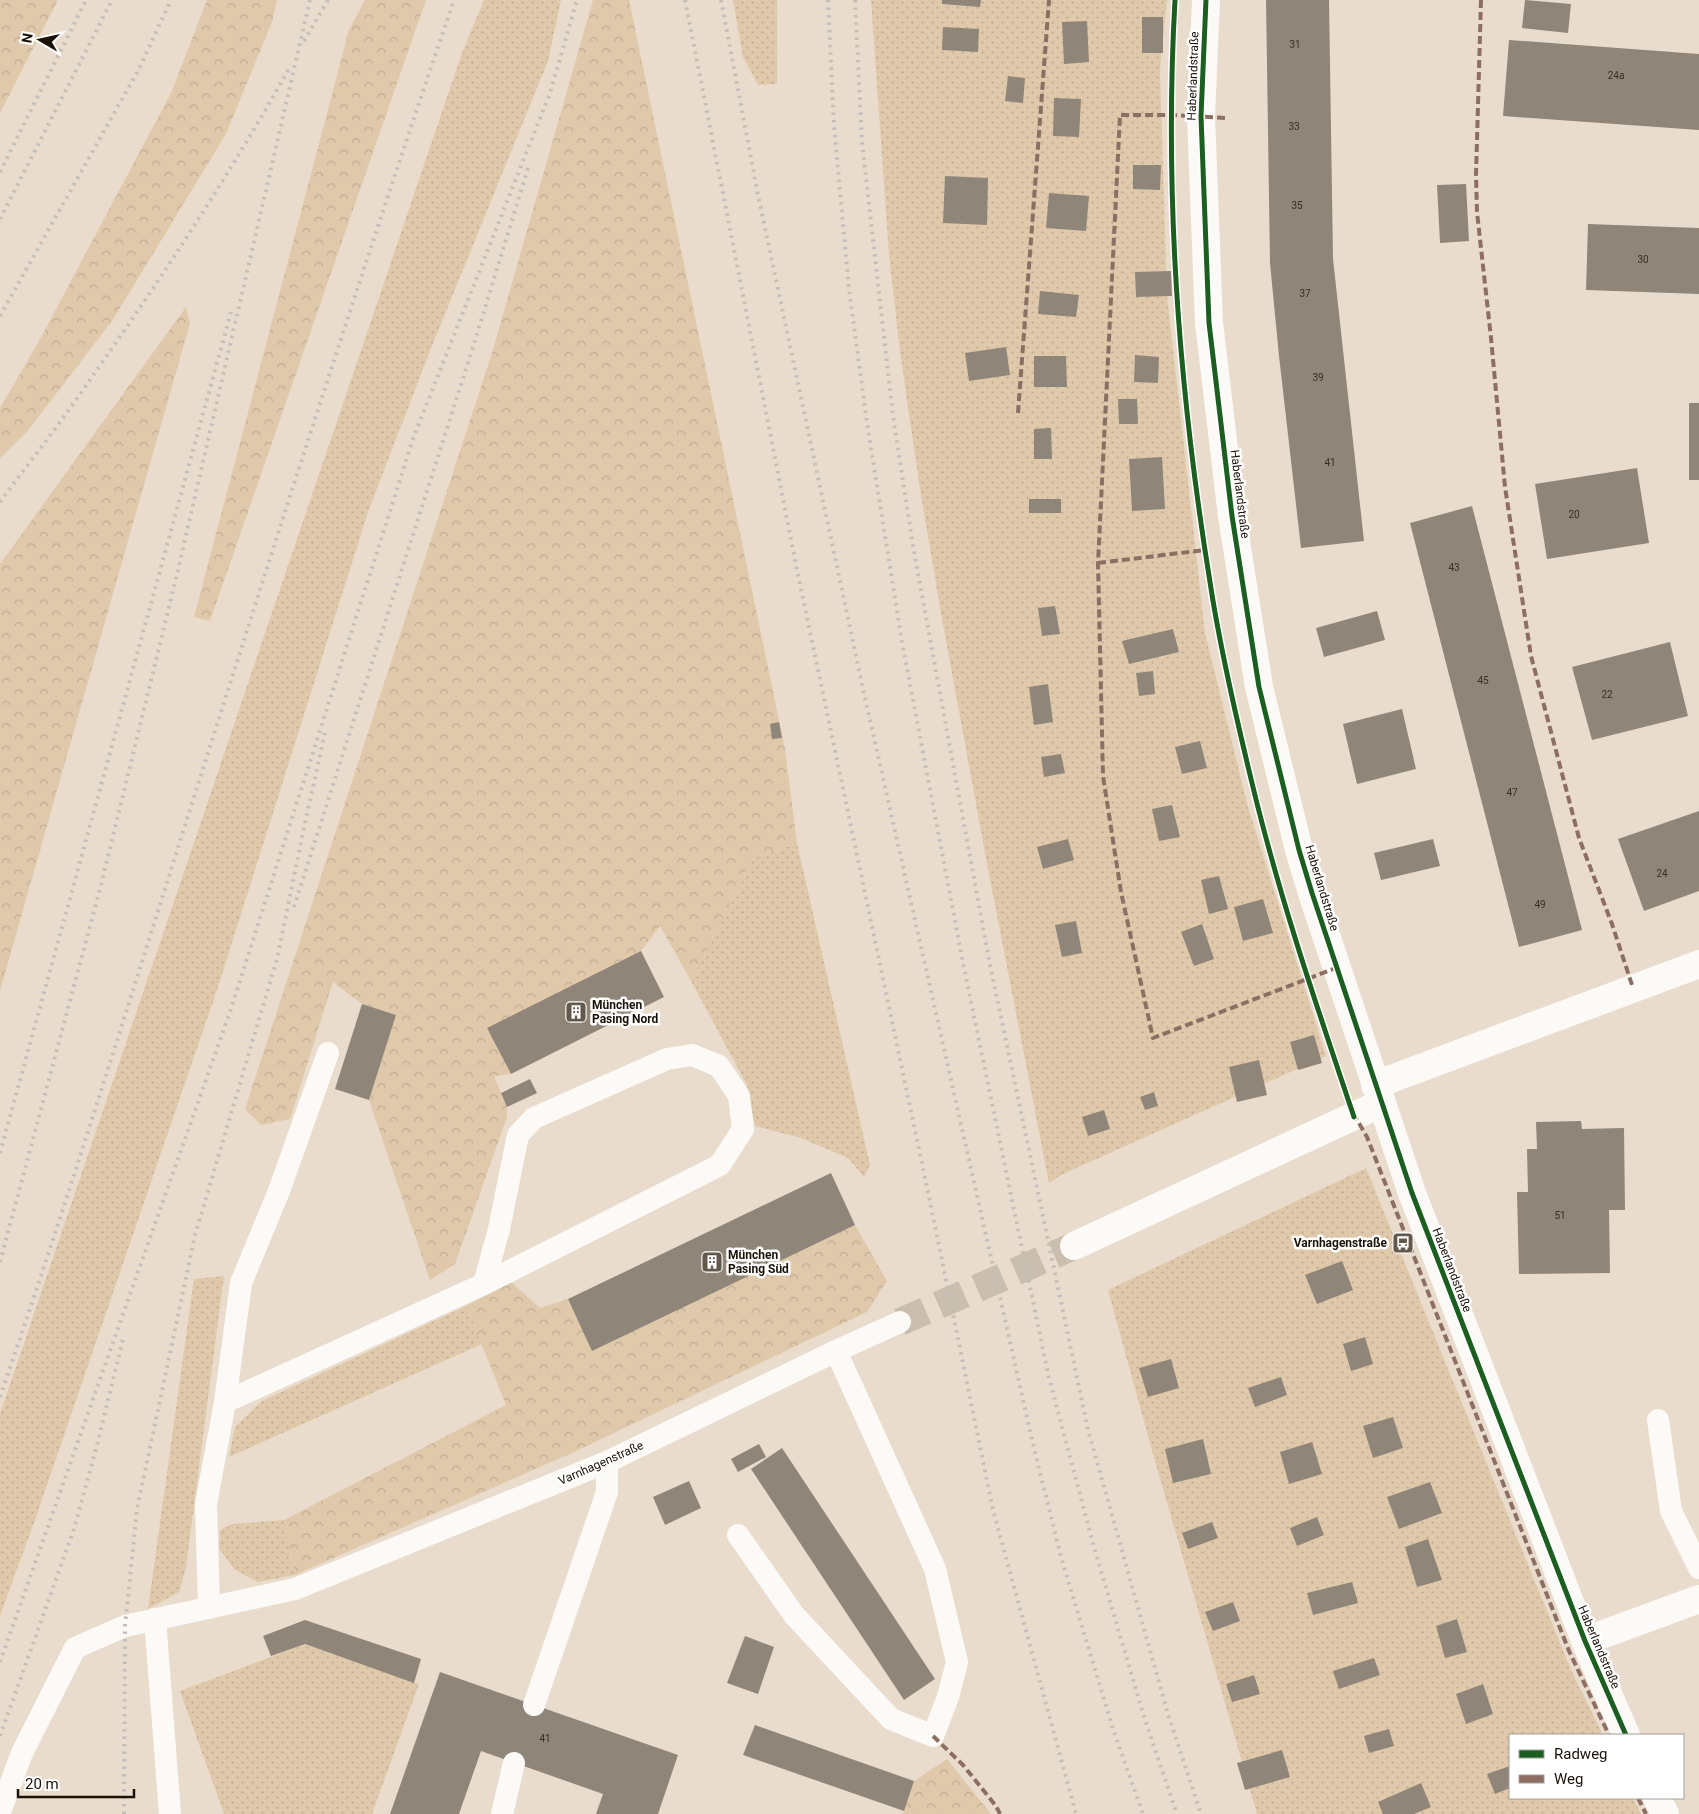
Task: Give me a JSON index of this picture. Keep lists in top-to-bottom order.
{
  "streets": {
    "street": ["Haberlandstraße"],
    "lane": ["Varnhagenstraße"]
  },
  "places": {
    "building": ["München Pasing Nord", "München Pasing Süd"],
    "bus stop": ["Varnhagenstraße"]
  },
  "house_numbers": [
    "31",
    "24a",
    "33",
    "35",
    "30",
    "37",
    "39",
    "41",
    "20",
    "43",
    "45",
    "22",
    "47",
    "24",
    "49",
    "51",
    "41"
  ],
  "legend": ["Radweg", "Weg"],
  "scale_bar": "20 m",
  "north": "left"
}
